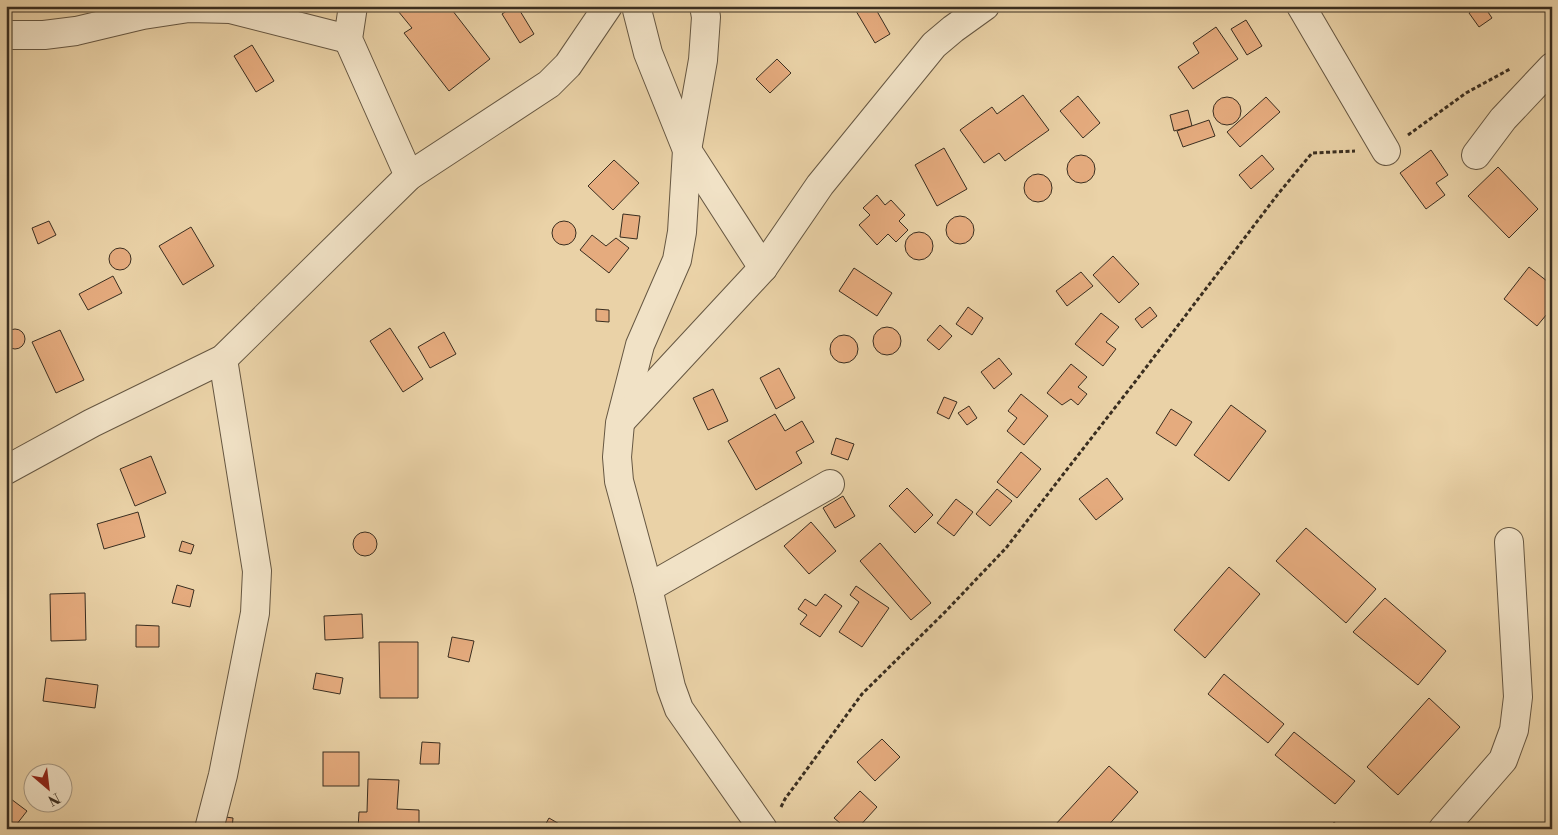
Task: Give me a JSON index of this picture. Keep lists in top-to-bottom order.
{
  "north": "bottom right"
}
